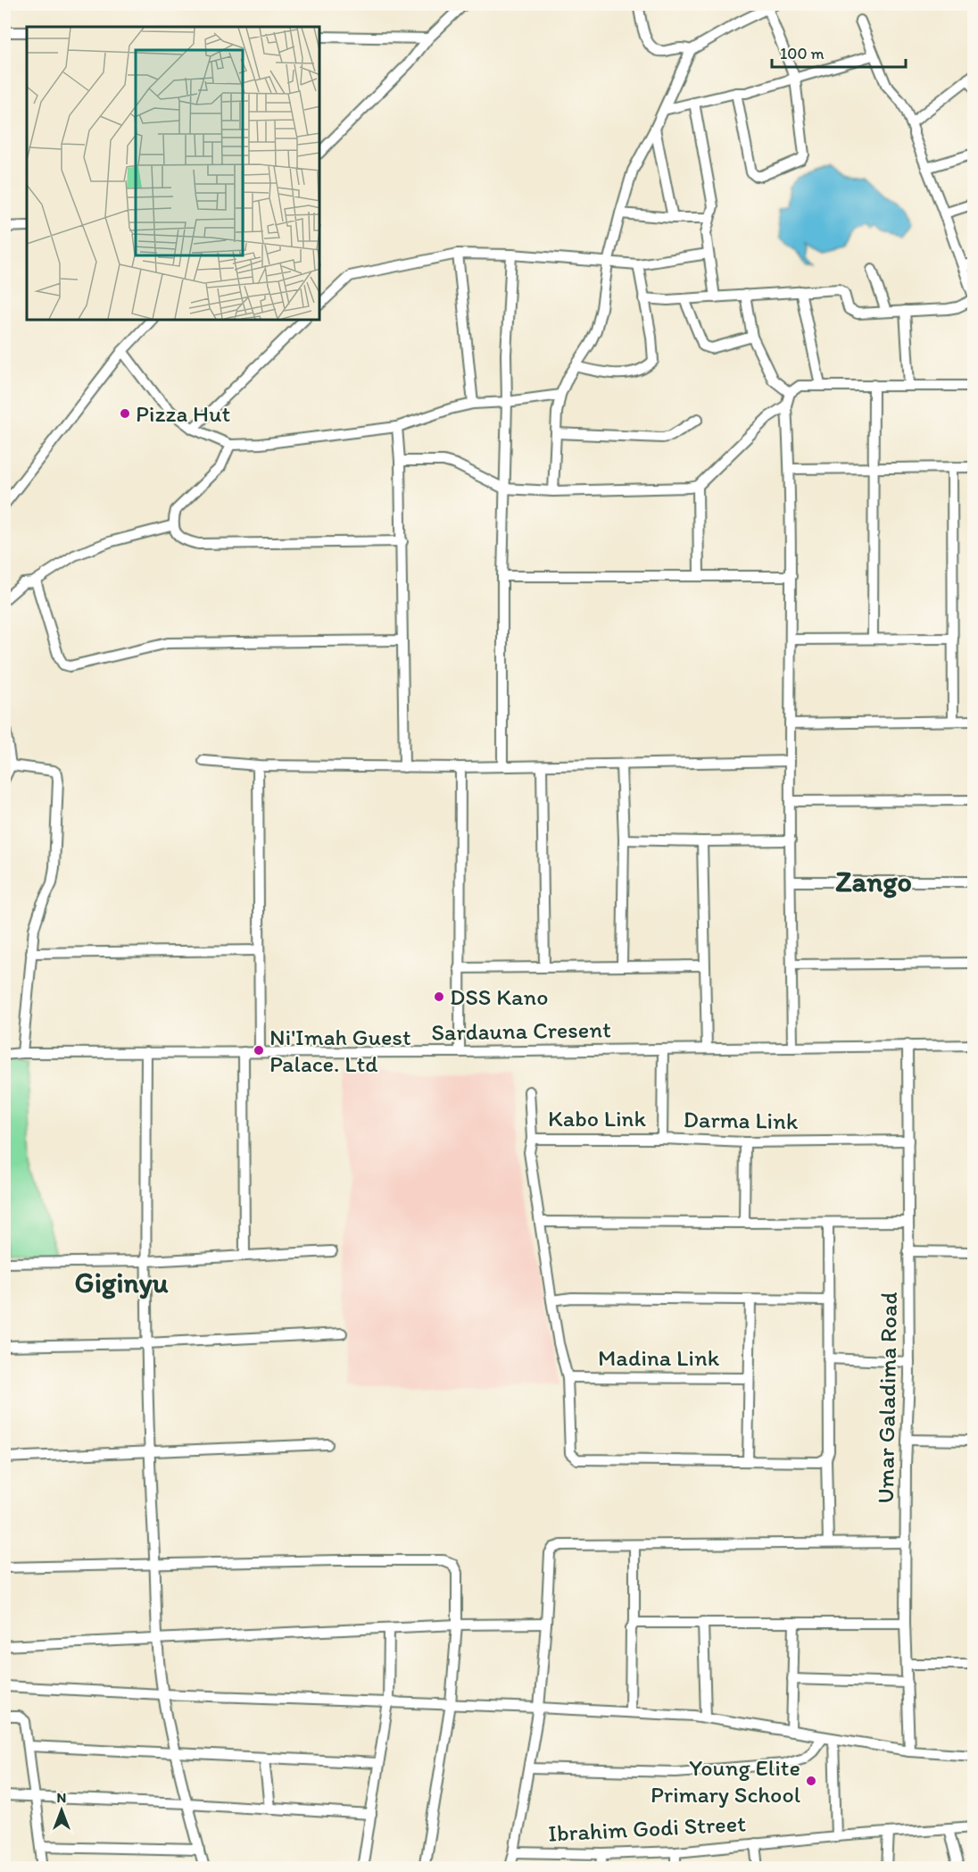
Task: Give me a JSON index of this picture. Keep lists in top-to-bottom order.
{
  "streets": {
    "street": [
      "Sardauna Cresent",
      "Kabo Link",
      "Darma Link",
      "Madina Link",
      "Umar Galadima Road",
      "Ibrahim Godi Street"
    ]
  },
  "crossings": [
    ["Sardauna Cresent", "Darma Link"],
    ["Sardauna Cresent", "Umar Galadima Road"],
    ["Kabo Link", "Darma Link"],
    ["Darma Link", "Umar Galadima Road"]
  ],
  "districts": ["Zango", "Giginyu"],
  "places": [
    "Pizza Hut",
    "DSS Kano",
    "Ni'Imah Guest Palace. Ltd",
    "Young Elite Primary School"
  ],
  "scale_bar": "100 m",
  "north": "top"
}
